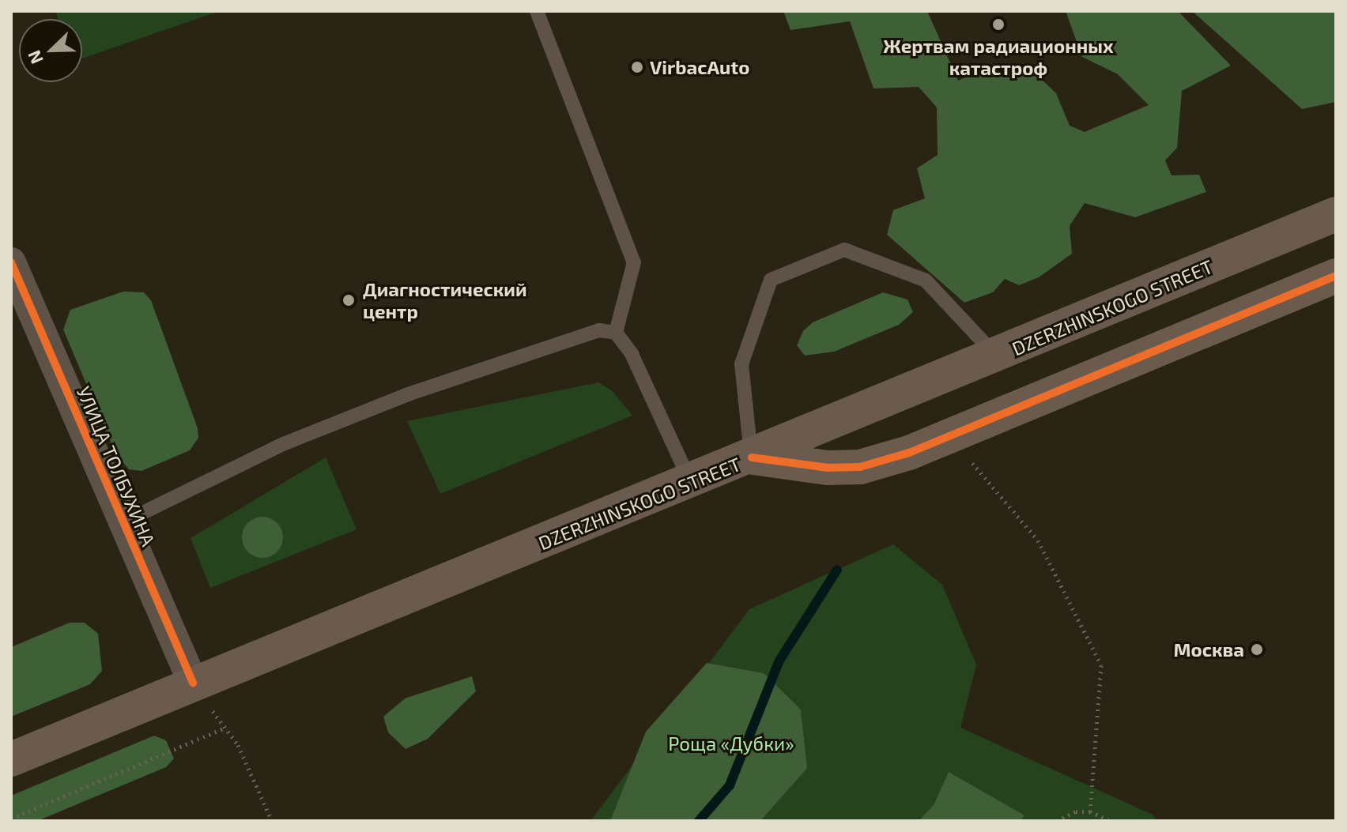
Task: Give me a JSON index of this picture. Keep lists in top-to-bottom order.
{
  "streets": {
    "main road": ["DZERZHINSKOGO STREET"],
    "street": ["УЛИЦА ТОЛБУХИНА"]
  },
  "crossings": [
    ["DZERZHINSKOGO STREET", "УЛИЦА ТОЛБУХИНА"]
  ],
  "parks": ["Роща «Дубки»"],
  "places": [
    "Жертвам радиационных катастроф",
    "VirbacAuto",
    "Диагностический центр",
    "Москва"
  ],
  "north": "bottom left"
}
